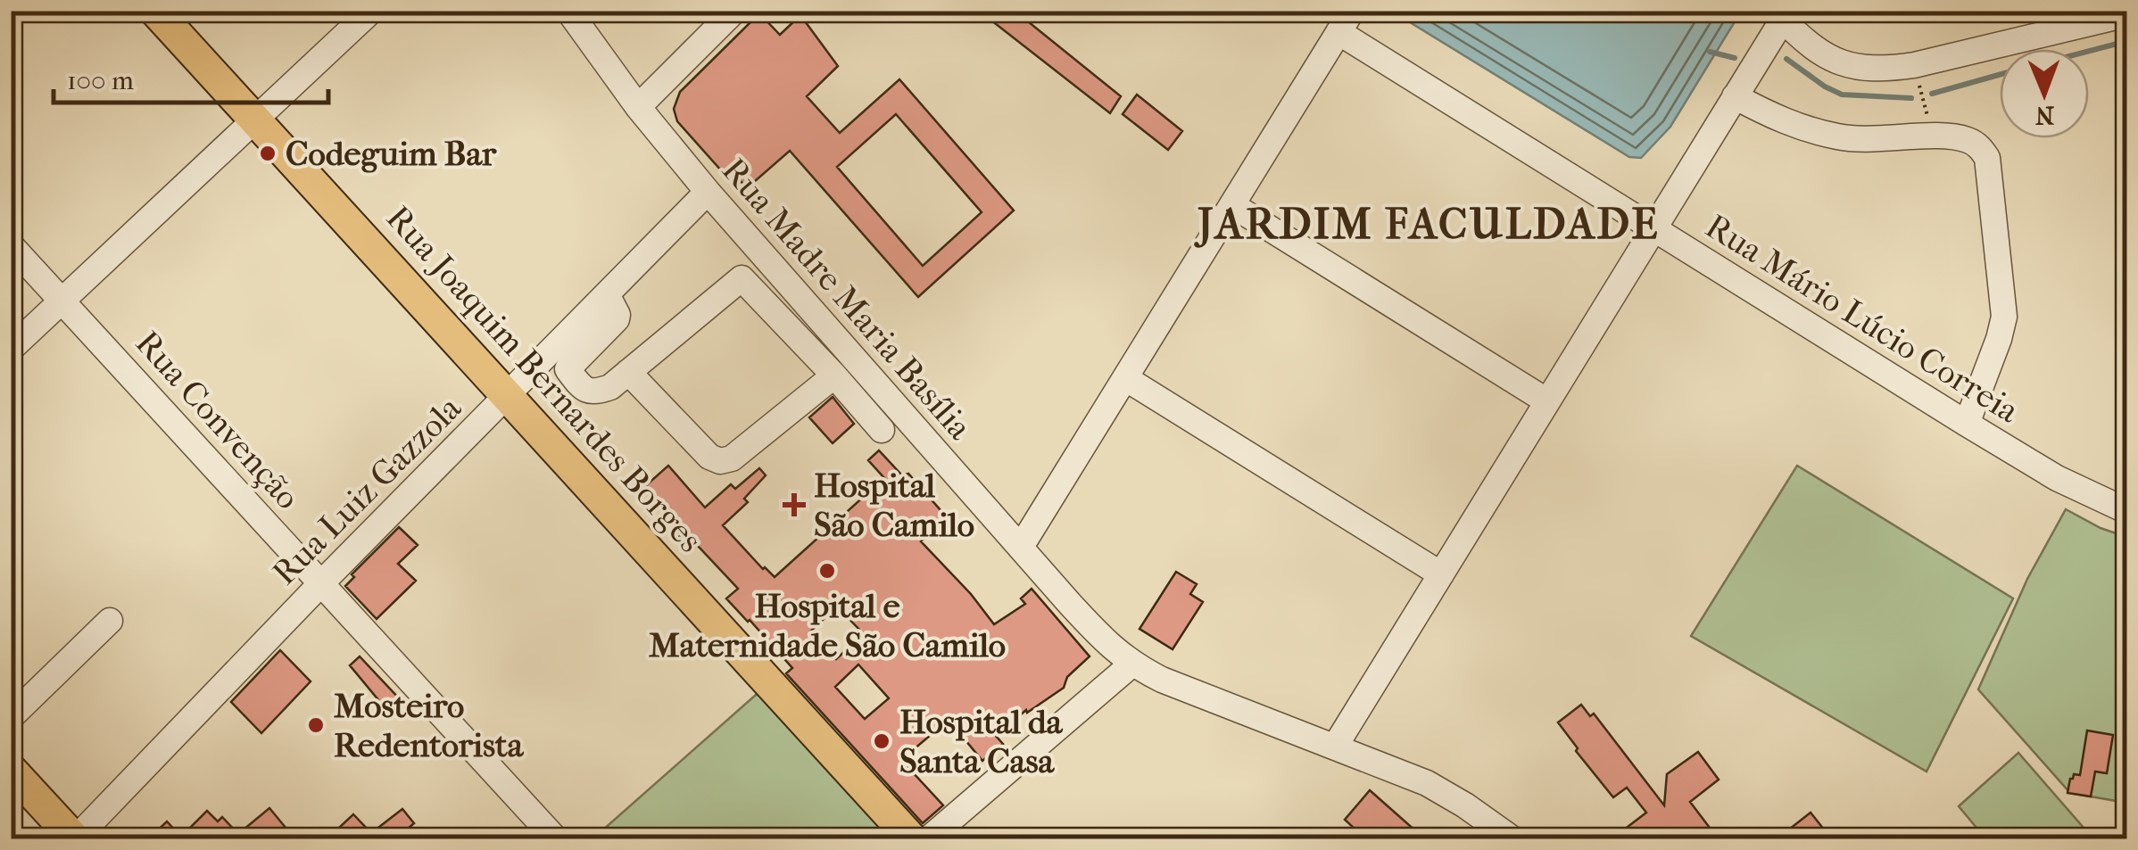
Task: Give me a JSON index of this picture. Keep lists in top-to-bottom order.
{
  "streets": {
    "main road": ["Rua Joaquim Bernardes Borges"],
    "street": [
      "Rua Madre Maria Basília",
      "Rua Mário Lúcio Correia",
      "Rua Convenção",
      "Rua Luiz Gazzola"
    ]
  },
  "crossings": [
    ["Rua Madre Maria Basília", "Rua Luiz Gazzola"],
    ["Rua Joaquim Bernardes Borges", "Rua Luiz Gazzola"],
    ["Rua Convenção", "Rua Luiz Gazzola"]
  ],
  "districts": ["JARDIM FACULDADE"],
  "places": {
    "other": [
      "Codeguim Bar",
      "Hospital e Maternidade São Camilo",
      "Mosteiro Redentorista",
      "Hospital da Santa Casa"
    ],
    "health": ["Hospital São Camilo"]
  },
  "scale_bar": "100 m",
  "north": "bottom"
}
